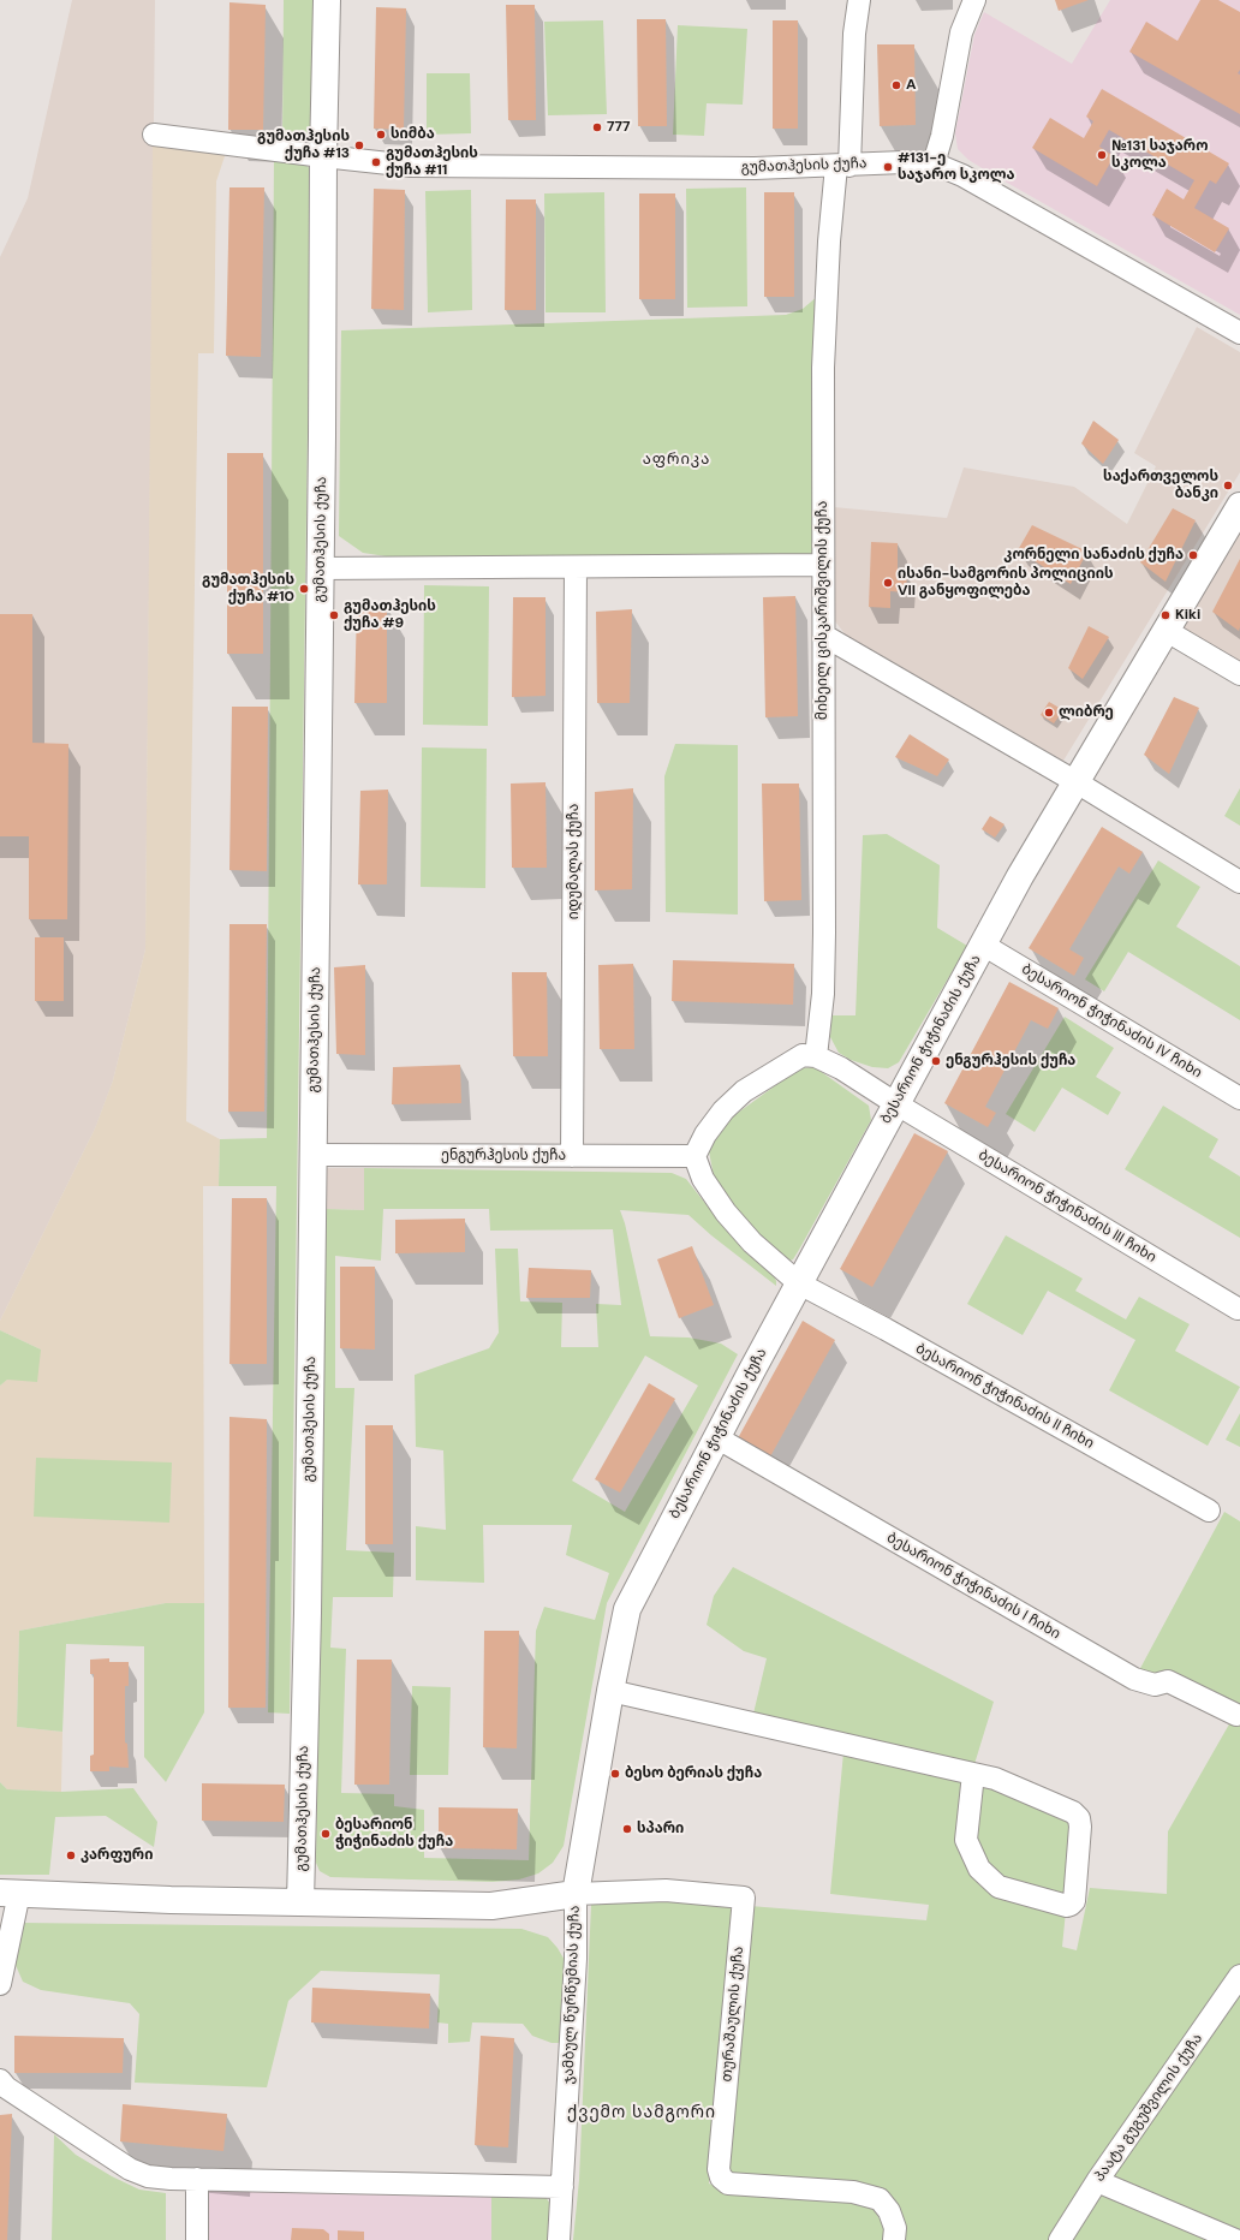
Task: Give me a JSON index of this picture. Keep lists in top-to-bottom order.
{
  "streets": {
    "street": [
      "გუმათჰესის ქუჩა",
      "მიხეილ ცისკარიშვილის ქუჩა",
      "იდუმალას ქუჩა",
      "ბესარიონ ჭიჭინაძის IV ჩიხი",
      "ბესარიონ ჭიჭინაძის ქუჩა",
      "ენგურჰესის ქუჩა",
      "ბესარიონ ჭიჭინაძის III ჩიხი",
      "ბესარიონ ჭიჭინაძის II ჩიხი",
      "ბესარიონ ჭიჭინაძის I ჩიხი",
      "ჯამბულ წურწუმიას ქუჩა",
      "თურაშაულის ქუჩა",
      "პაატა გუგუშვილის ქუჩა"
    ]
  },
  "crossings": [
    ["გუმათჰესის ქუჩა", "მიხეილ ცისკარიშვილის ქუჩა"],
    ["გუმათჰესის ქუჩა", "ენგურჰესის ქუჩა"],
    ["იდუმალას ქუჩა", "ენგურჰესის ქუჩა"],
    ["ბესარიონ ჭიჭინაძის IV ჩიხი", "ბესარიონ ჭიჭინაძის ქუჩა"],
    ["ბესარიონ ჭიჭინაძის ქუჩა", "ბესარიონ ჭიჭინაძის III ჩიხი"],
    ["ბესარიონ ჭიჭინაძის ქუჩა", "ბესარიონ ჭიჭინაძის II ჩიხი"],
    ["ბესარიონ ჭიჭინაძის ქუჩა", "ბესარიონ ჭიჭინაძის I ჩიხი"],
    ["ბესარიონ ჭიჭინაძის ქუჩა", "ჯამბულ წურწუმიას ქუჩა"],
    ["ბესარიონ ჭიჭინაძის ქუჩა", "თურაშაულის ქუჩა"],
    ["ჯამბულ წურწუმიას ქუჩა", "თურაშაულის ქუჩა"]
  ],
  "districts": ["აფრიკა", "ქვემო სამგორი"],
  "places": [
    "A",
    "777",
    "სიმბა",
    "გუმათჰესის ქუჩა #13",
    "№131 საჯარო სკოლა",
    "გუმათჰესის ქუჩა #11",
    "#131-ე საჯარო სკოლა",
    "საქართველოს ბანკი",
    "კორნელი სანაძის ქუჩა",
    "ისანი-სამგორის პოლიციის VII განყოფილება",
    "გუმათჰესის ქუჩა #10",
    "გუმათჰესის ქუჩა #9",
    "Kiki",
    "ლიბრე",
    "ენგურჰესის ქუჩა",
    "ბესო ბერიას ქუჩა",
    "სპარი",
    "ბესარიონ ჭიჭინაძის ქუჩა",
    "კარფური"
  ]
}
